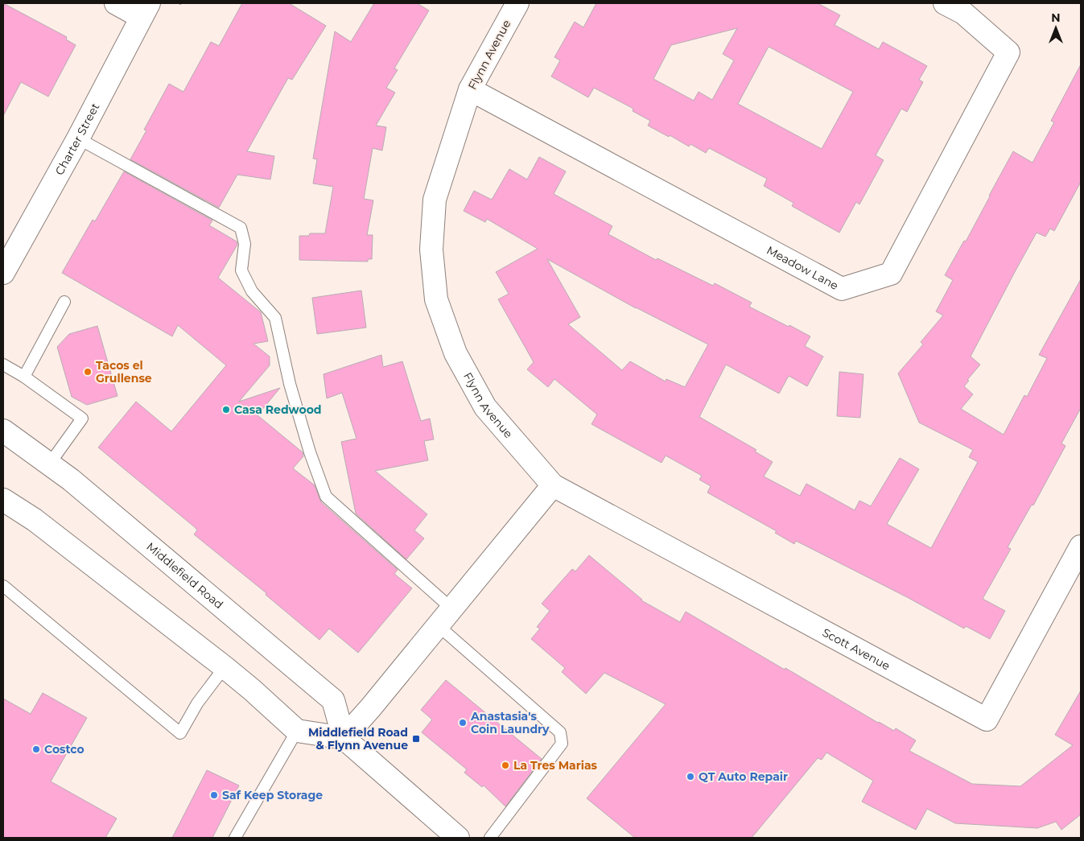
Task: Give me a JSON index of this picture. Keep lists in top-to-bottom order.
{
  "streets": {
    "street": [
      "Flynn Avenue",
      "Charter Street",
      "Meadow Lane",
      "Middlefield Road",
      "Scott Avenue"
    ]
  },
  "crossings": [
    ["Flynn Avenue", "Meadow Lane"],
    ["Flynn Avenue", "Scott Avenue"]
  ],
  "places": {
    "other": [
      "Tacos el Grullense",
      "Casa Redwood",
      "Anastasia's Coin Laundry",
      "Costco",
      "La Tres Marias",
      "QT Auto Repair",
      "Saf Keep Storage"
    ],
    "transit": ["Middlefield Road & Flynn Avenue"]
  },
  "north": "top"
}
